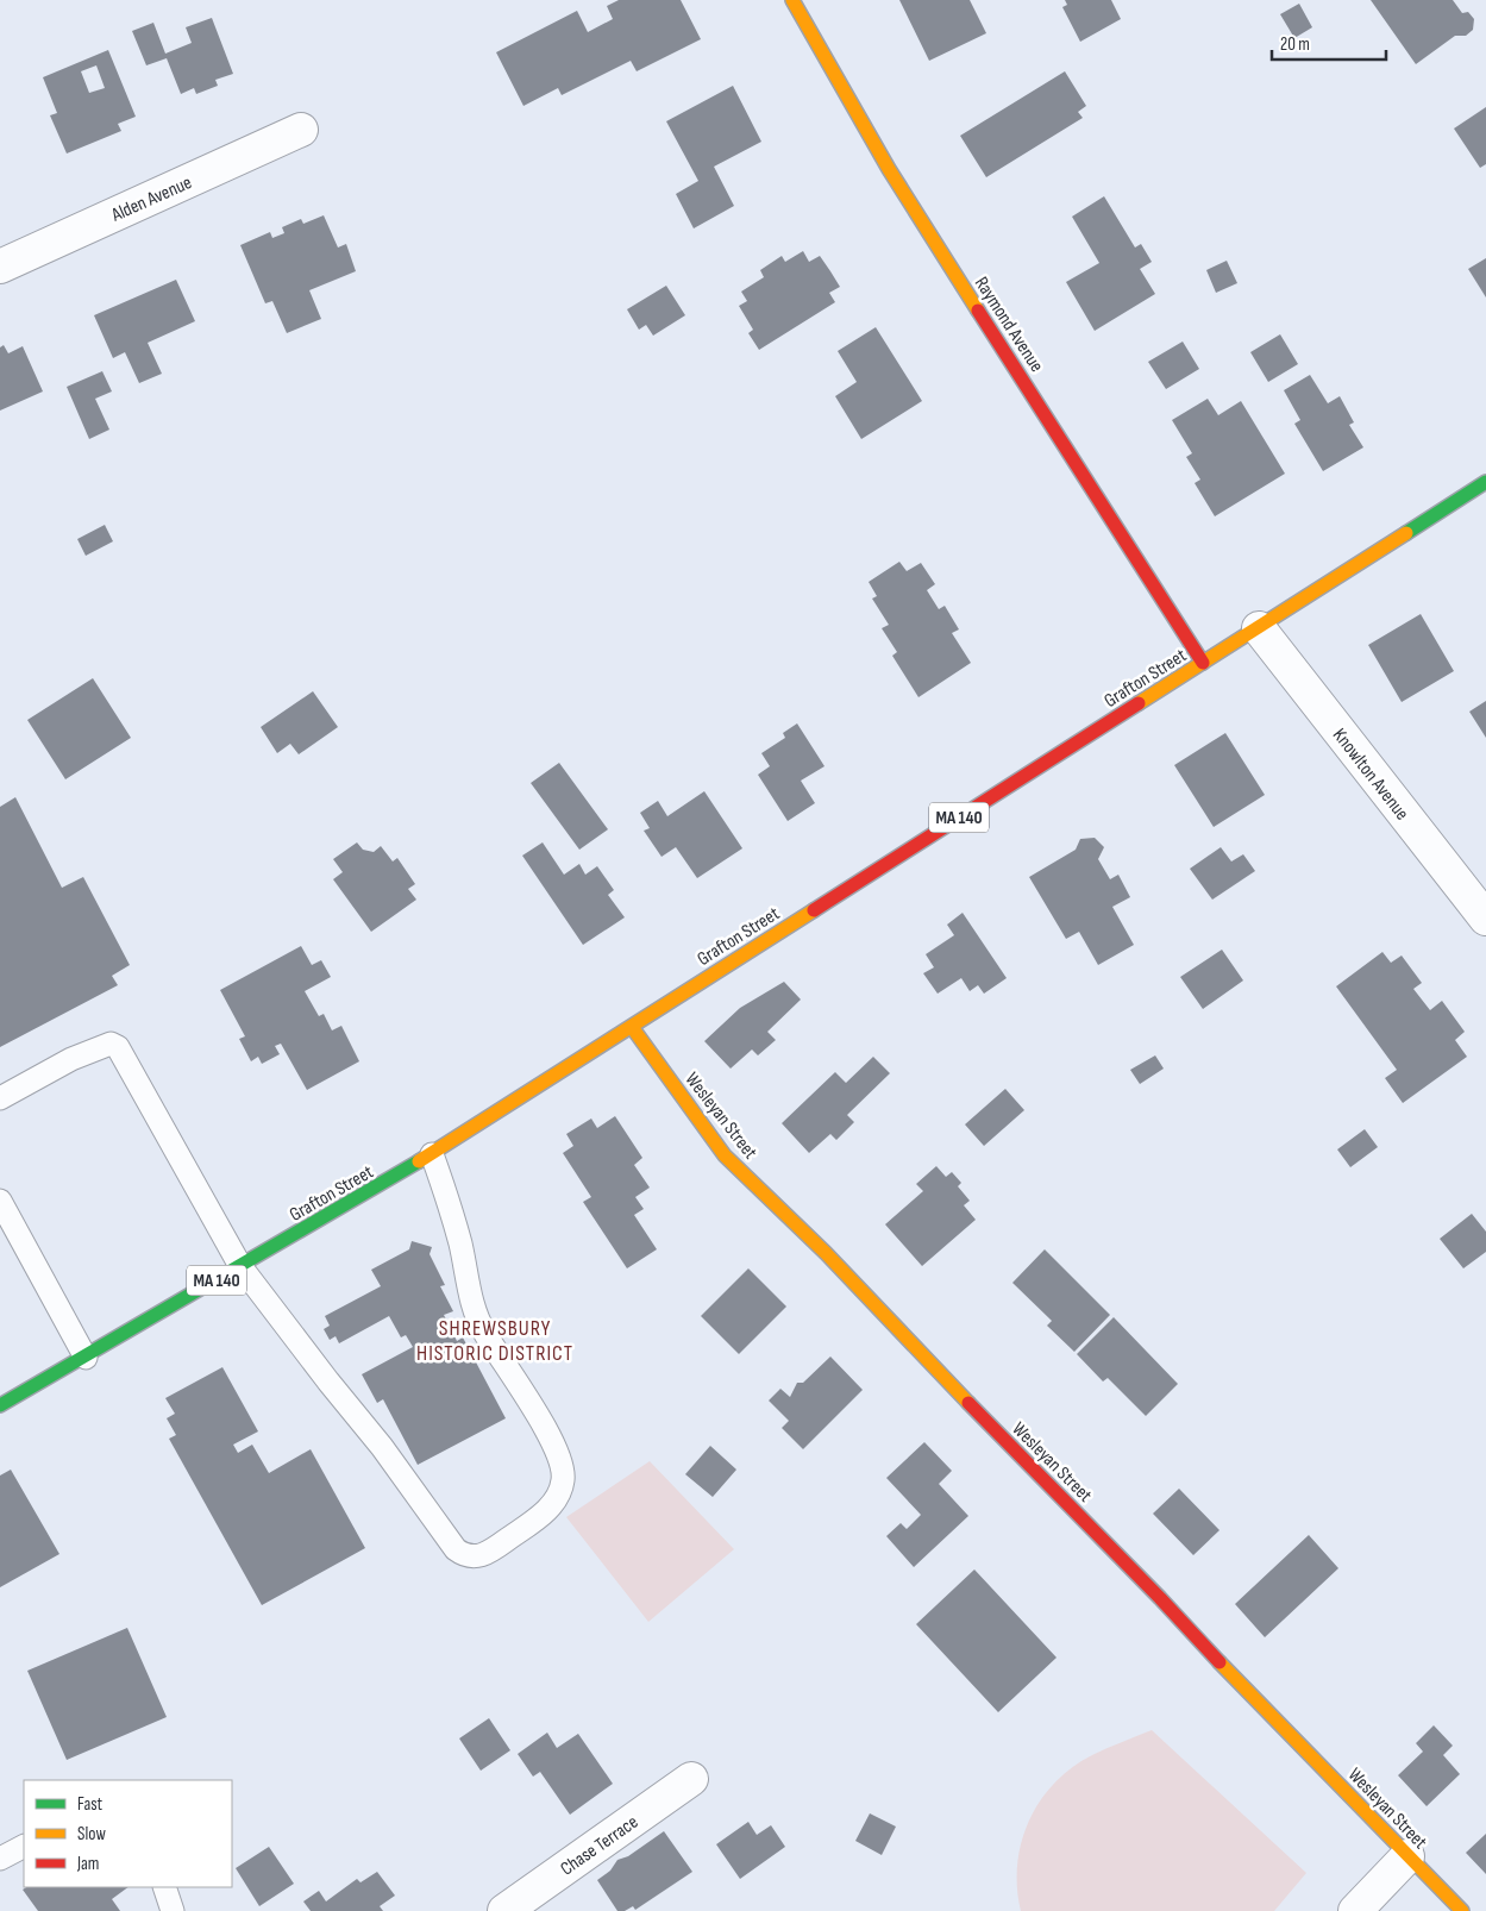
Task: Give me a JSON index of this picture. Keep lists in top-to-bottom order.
{
  "streets": {
    "street": [
      "Alden Avenue",
      "Raymond Avenue",
      "Grafton Street",
      "Knowlton Avenue",
      "MA 140",
      "Wesleyan Street",
      "Chase Terrace"
    ]
  },
  "crossings": [
    ["Raymond Avenue", "Grafton Street"],
    ["Grafton Street", "Knowlton Avenue"],
    ["Grafton Street", "Wesleyan Street"]
  ],
  "districts": ["SHREWSBURY HISTORIC DISTRICT"],
  "legend": ["Fast", "Slow", "Jam"],
  "scale_bar": "20 m"
}
